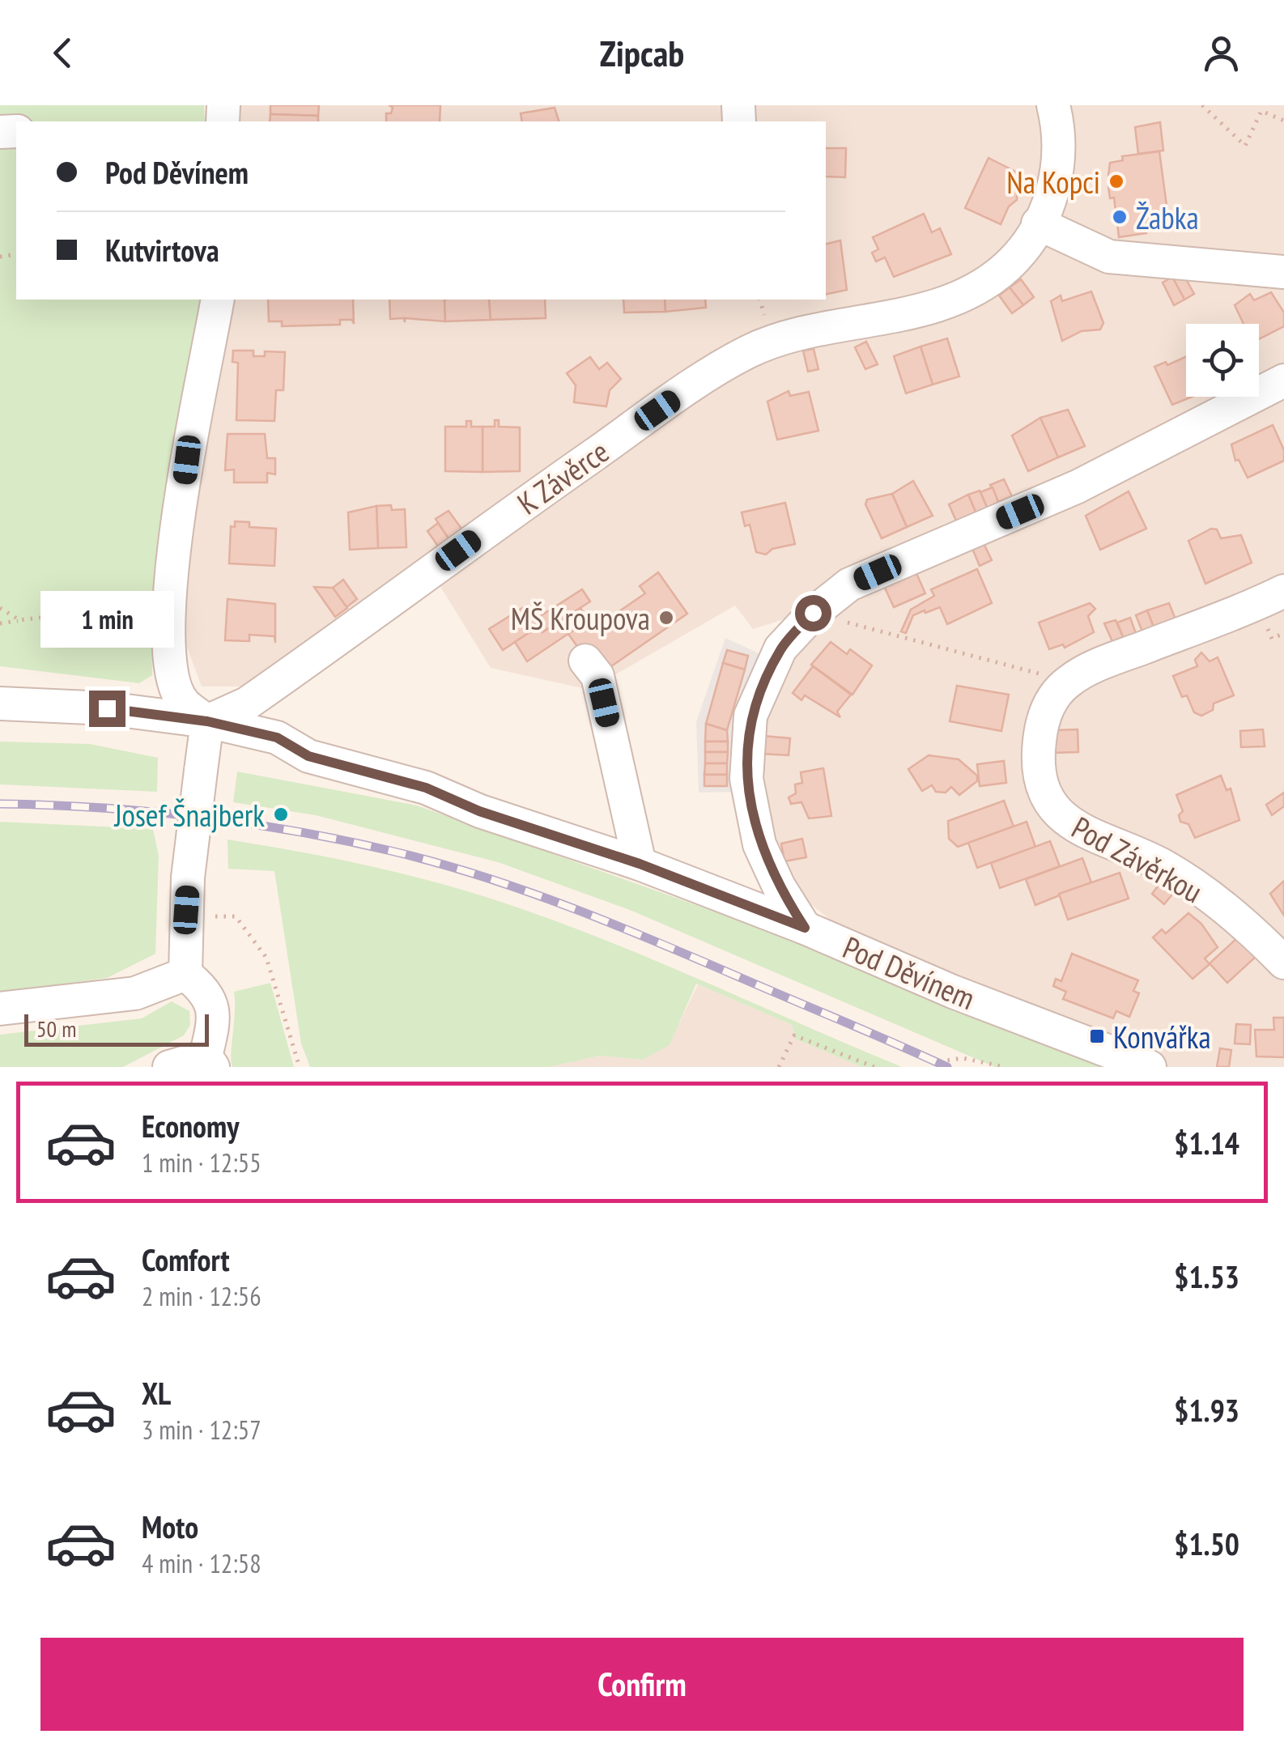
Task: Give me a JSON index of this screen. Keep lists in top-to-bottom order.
{
  "streets": {
    "street": ["K Závěrce", "Pod Závěrkou", "Pod Děvínem"]
  },
  "places": {
    "other": [
      "Na Kopci",
      "Žabka",
      "MŠ Kroupova",
      "Josef Šnajberk"
    ],
    "transit": ["Konvářka"]
  },
  "scale_bar": "50 m",
  "page": {
    "header": "Zipcab",
    "banner": ["Pod Děvínem", "Kutvirtova"],
    "bubble": "1 min",
    "scale": "50 m",
    "list": [
      {
        "name": "Economy",
        "note": "1 min · 12:55",
        "value": "$1.14"
      },
      {
        "name": "Comfort",
        "note": "2 min · 12:56",
        "value": "$1.53"
      },
      {
        "name": "XL",
        "note": "3 min · 12:57",
        "value": "$1.93"
      },
      {
        "name": "Moto",
        "note": "4 min · 12:58",
        "value": "$1.50"
      }
    ],
    "buttons": "Confirm"
  }
}
